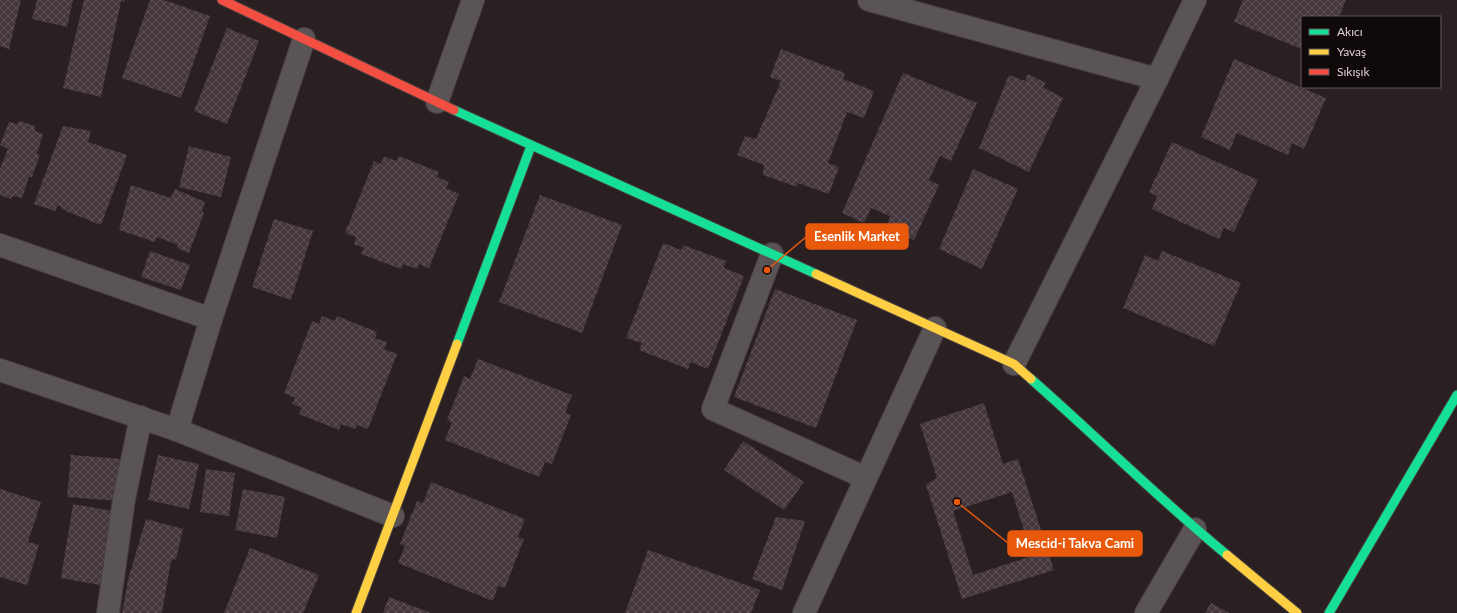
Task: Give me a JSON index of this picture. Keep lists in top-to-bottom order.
{
  "places": ["Esenlik Market", "Mescid-i Takva Cami"],
  "legend": ["Akıcı", "Yavaş", "Sıkışık"]
}
